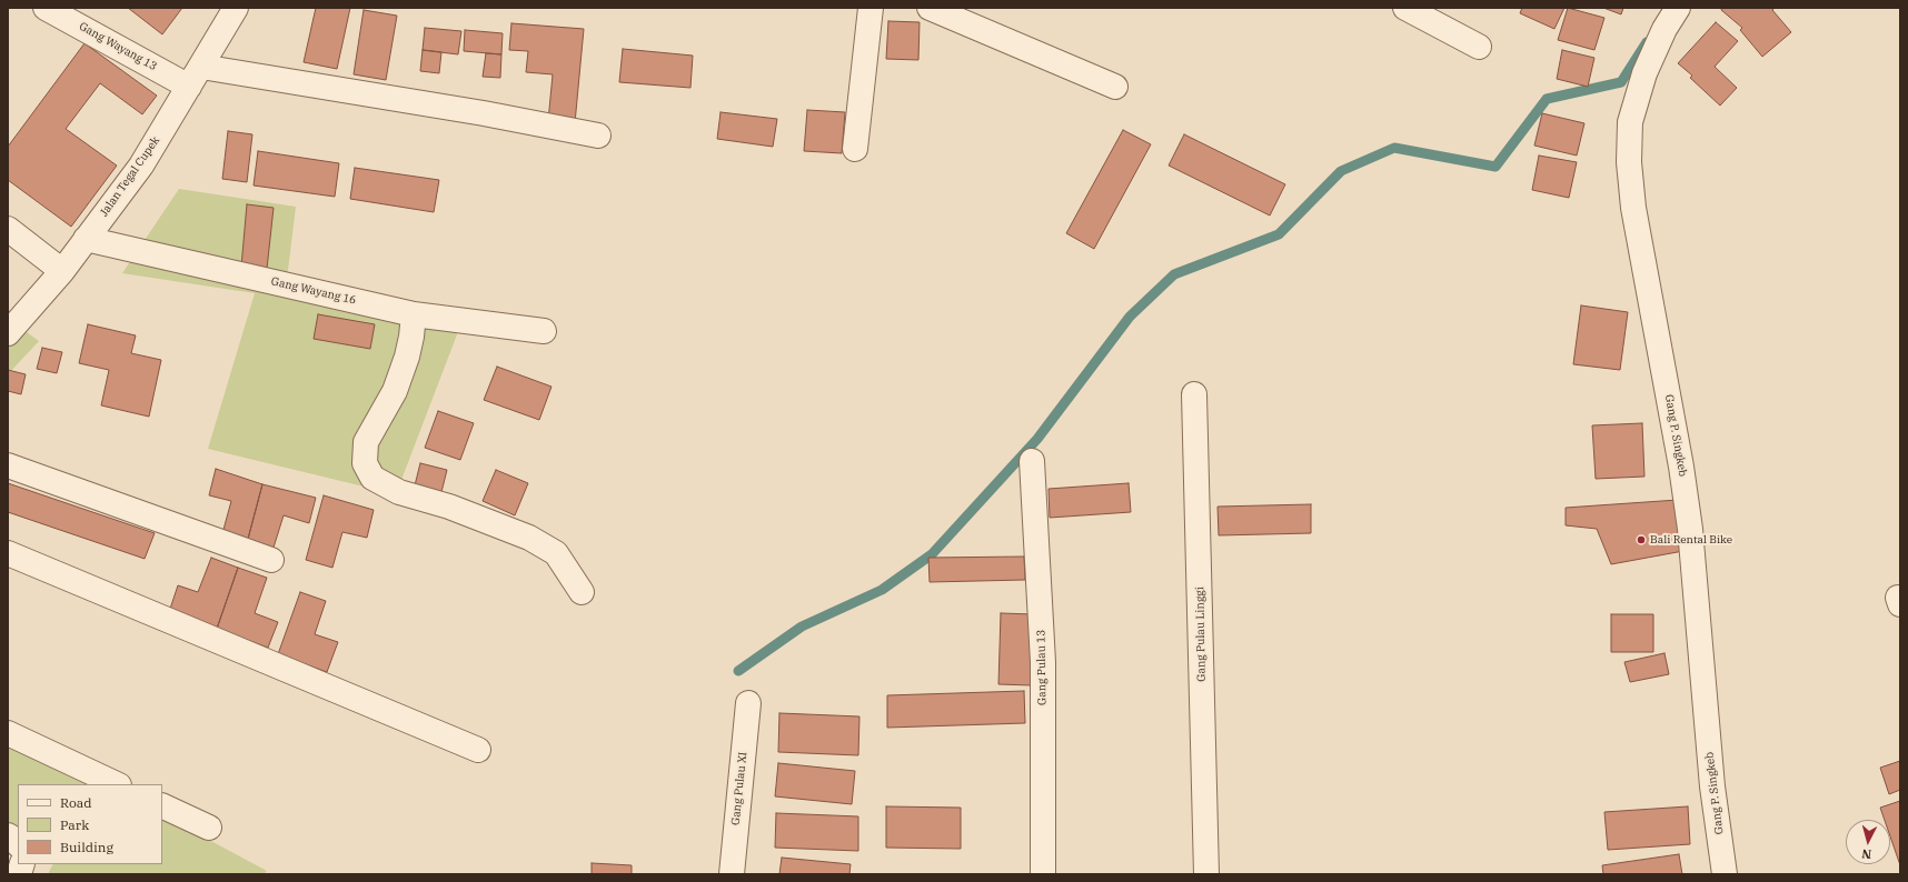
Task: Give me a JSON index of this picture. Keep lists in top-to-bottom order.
{
  "streets": {
    "street": [
      "Gang Wayang 13",
      "Jalan Tegal Cupek",
      "Gang Wayang 16",
      "Gang P. Singkeb",
      "Gang Pulau Linggi",
      "Gang Pulau 13",
      "Gang Pulau XI"
    ]
  },
  "crossings": [
    ["Gang Wayang 13", "Jalan Tegal Cupek"],
    ["Jalan Tegal Cupek", "Gang Wayang 16"]
  ],
  "places": ["Bali Rental Bike"],
  "legend": ["Road", "Park", "Building"],
  "north": "bottom"
}
